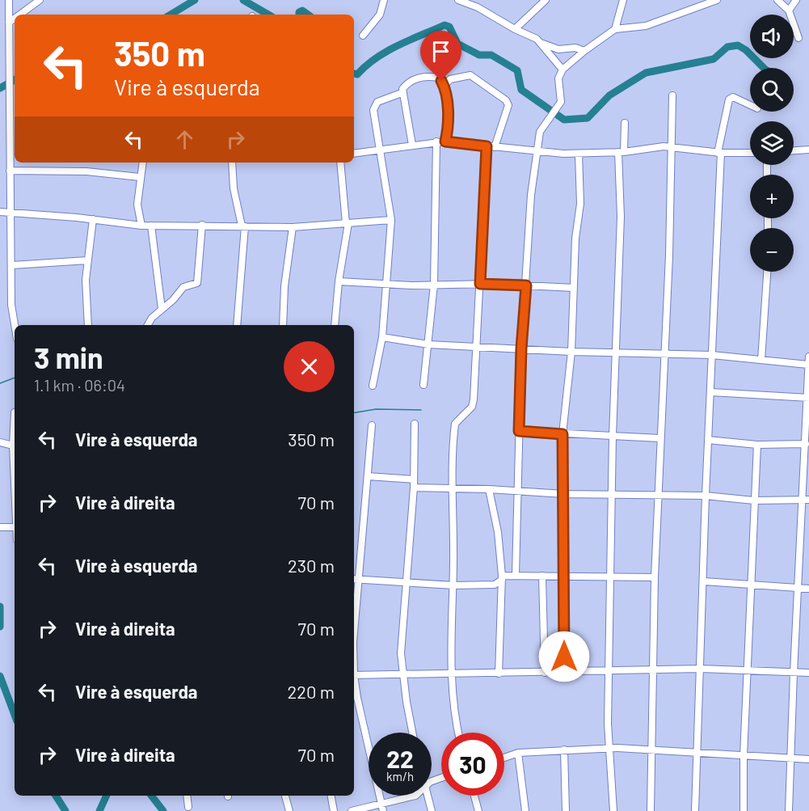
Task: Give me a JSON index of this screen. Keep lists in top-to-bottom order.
{
  "page": {
    "map_buttons": ["+", "−"],
    "turn": ["350 m", "Vire à esquerda"],
    "heading": ["3 min", "1.1 km · 06:04"],
    "list": [
      {
        "name": "Vire à esquerda",
        "value": "350 m"
      },
      {
        "name": "Vire à direita",
        "value": "70 m"
      },
      {
        "name": "Vire à esquerda",
        "value": "230 m"
      },
      {
        "name": "Vire à direita",
        "value": "70 m"
      },
      {
        "name": "Vire à esquerda",
        "value": "220 m"
      },
      {
        "name": "Vire à direita",
        "value": "70 m"
      }
    ],
    "speed": "22 km/h",
    "limit": "30"
  }
}
